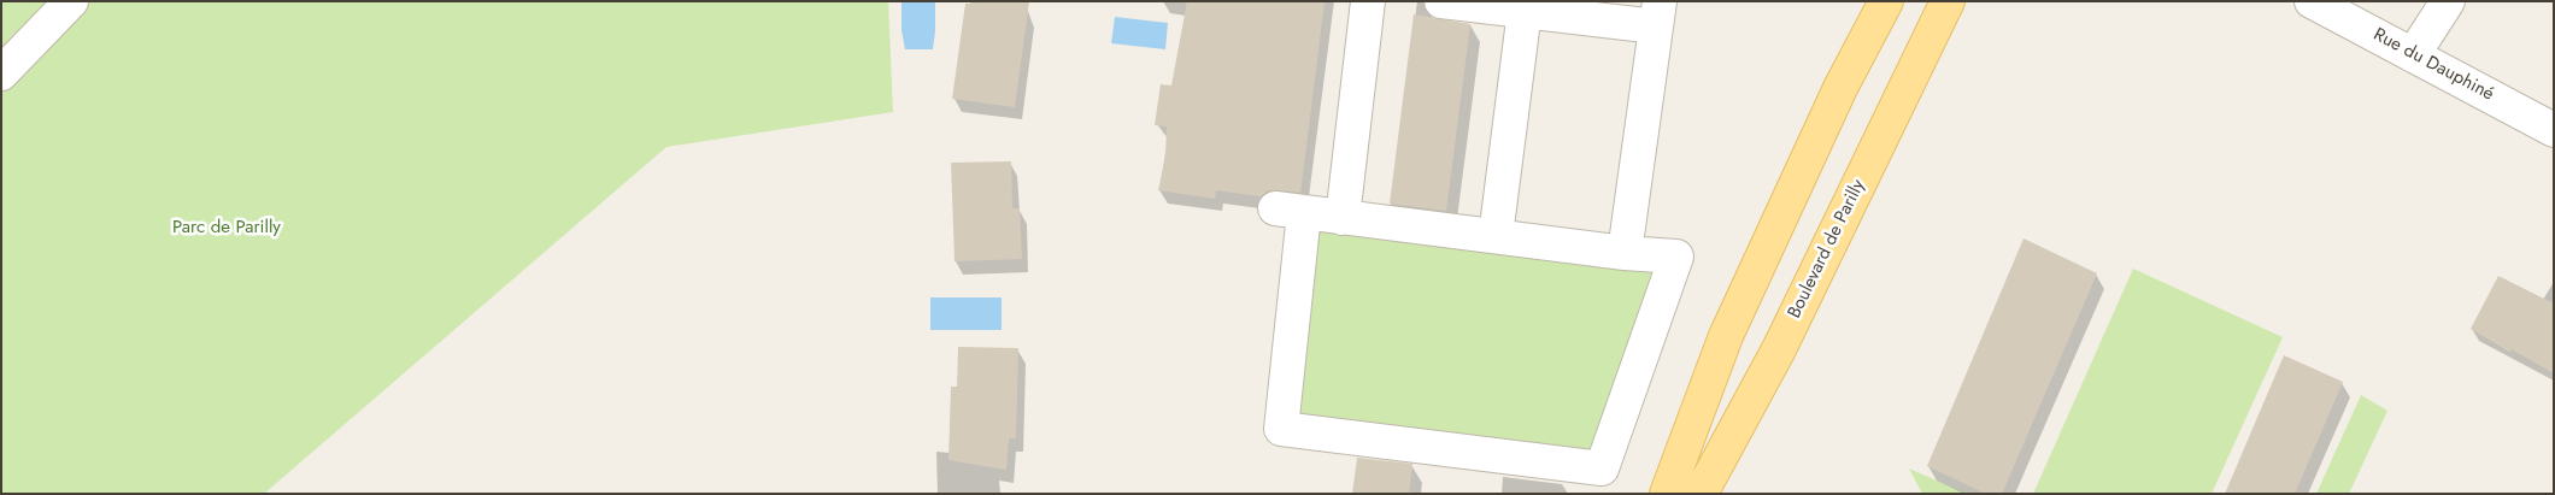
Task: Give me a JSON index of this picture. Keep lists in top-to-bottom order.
{
  "streets": {
    "main road": ["Boulevard de Parilly"],
    "street": ["Rue du Dauphiné"]
  },
  "parks": ["Parc de Parilly"]
}
